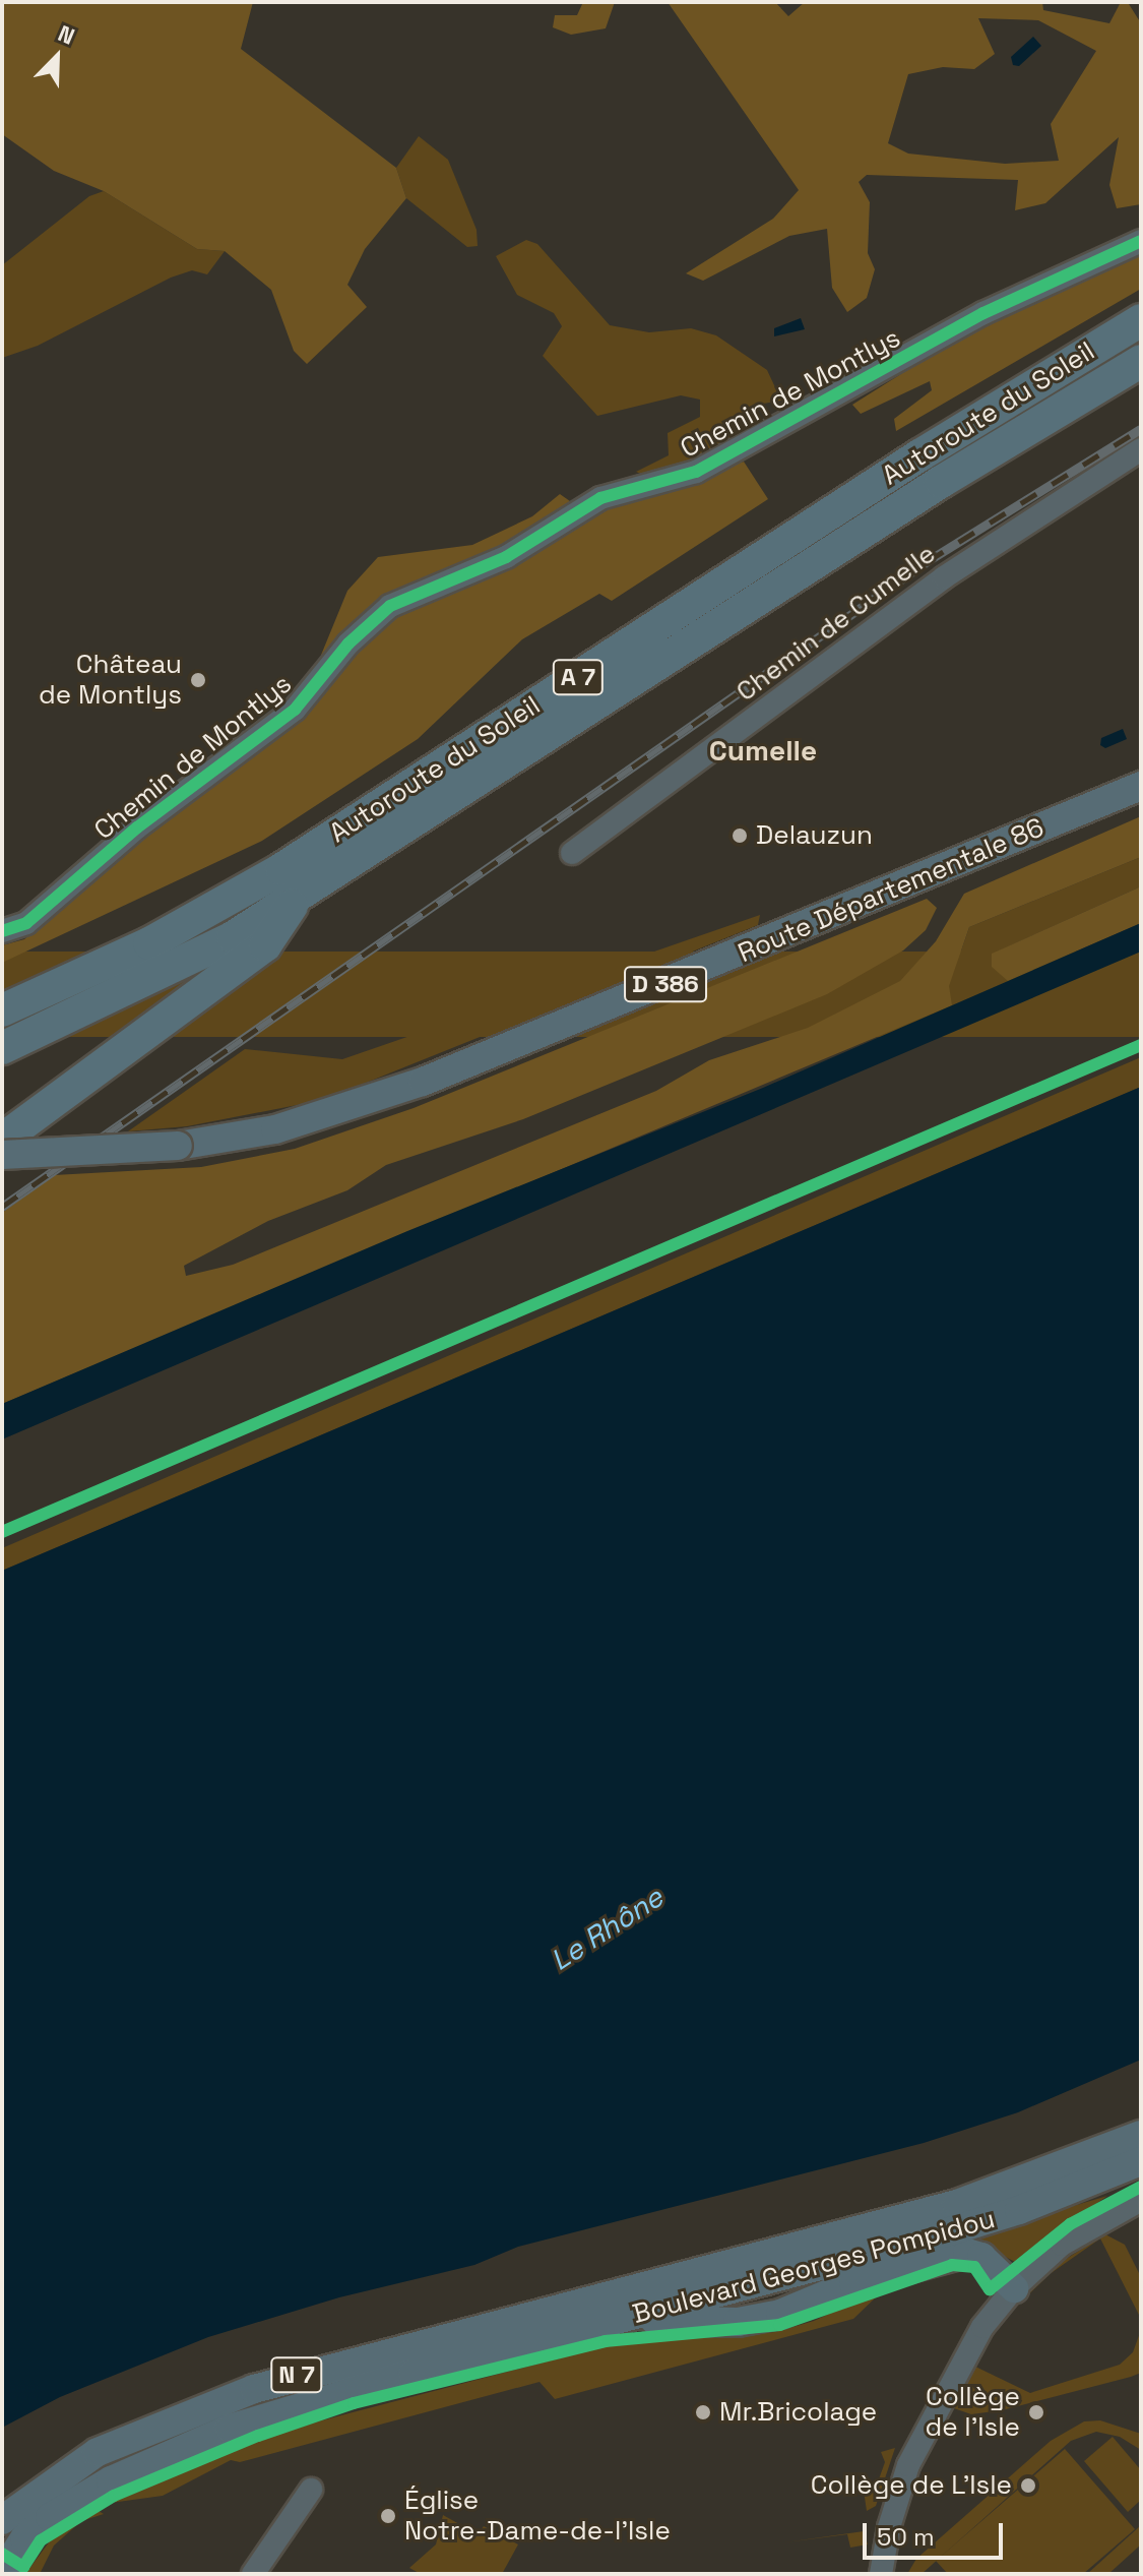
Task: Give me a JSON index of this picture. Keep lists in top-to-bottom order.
{
  "streets": {
    "highway": ["Autoroute du Soleil", "A 7"],
    "main road": [
      "Route Départementale 86",
      "D 386",
      "Boulevard Georges Pompidou",
      "N 7"
    ],
    "street": ["Chemin de Montlys", "Chemin de Cumelle"]
  },
  "districts": ["Cumelle"],
  "water": ["Le Rhône"],
  "places": [
    "Château de Montlys",
    "Delauzun",
    "Mr.Bricolage",
    "Collège de l'Isle",
    "Collège de L'Isle",
    "Église Notre-Dame-de-l'Isle"
  ],
  "scale_bar": "50 m",
  "north": "top right"
}
